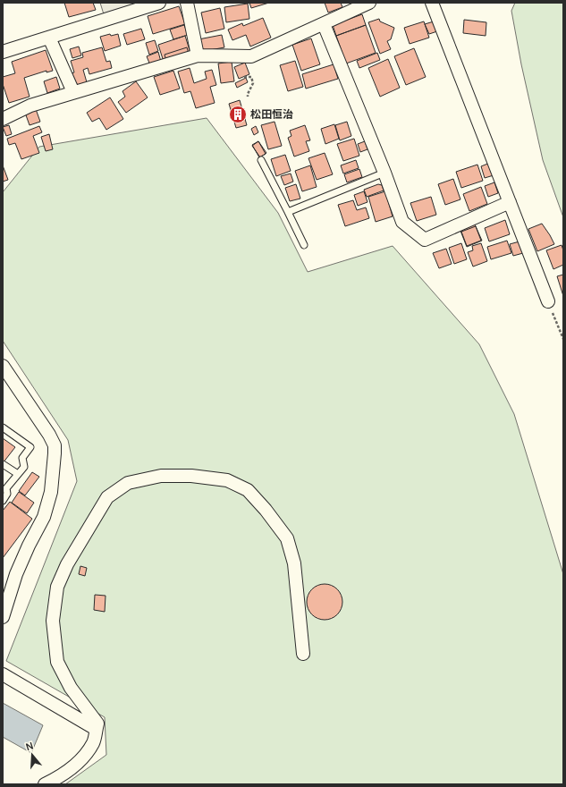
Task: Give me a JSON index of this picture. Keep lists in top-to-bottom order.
{
  "places": {
    "building": ["松田恒治"]
  },
  "north": "top"
}
